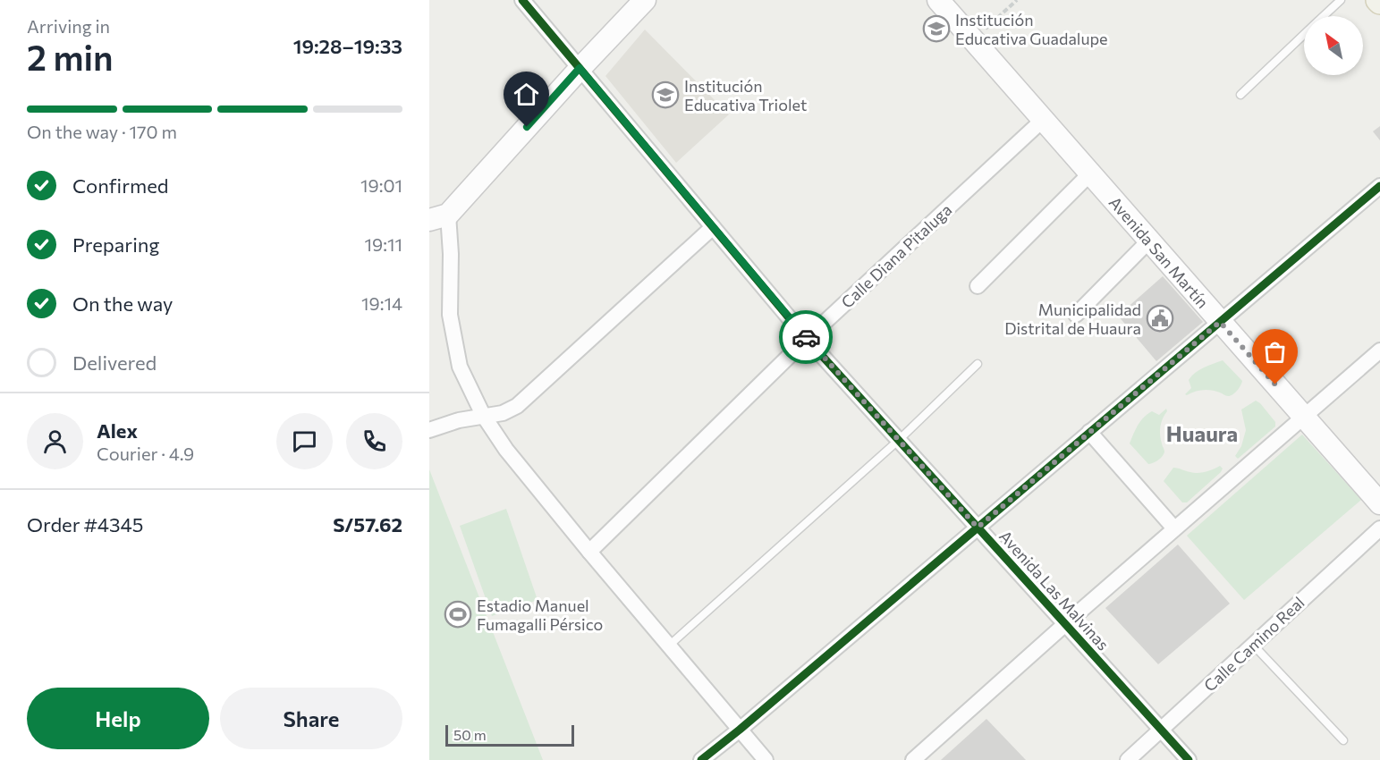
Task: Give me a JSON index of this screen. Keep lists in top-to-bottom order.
{
  "streets": {
    "main road": ["Avenida San Martín"],
    "street": ["Calle Diana Pitaluga", "Avenida Las Malvinas", "Calle Camino Real"]
  },
  "crossings": [
    ["Avenida San Martín", "Calle Diana Pitaluga"],
    ["Calle Diana Pitaluga", "Avenida Las Malvinas"],
    ["Avenida Las Malvinas", "Calle Camino Real"]
  ],
  "districts": ["Huaura"],
  "places": {
    "school or university": ["Institución Educativa Guadalupe", "Institución Educativa Triolet"],
    "public building": ["Municipalidad Distrital de Huaura"],
    "sports": ["Estadio Manuel Fumagalli Pérsico"]
  },
  "scale_bar": "50 m",
  "north": "top left",
  "page": {
    "heading": ["2 min", "Arriving in", "19:28–19:33"],
    "panel": [
      "Alex",
      "Courier · 4.9",
      "Order #4345",
      "S/57.62"
    ],
    "bar": "On the way · 170 m",
    "list": [
      ["Confirmed", "19:01"],
      ["Preparing", "19:11"],
      ["On the way", "19:14"],
      "Delivered"
    ],
    "buttons": ["Help", "Share"],
    "scale": "50 m"
  }
}
